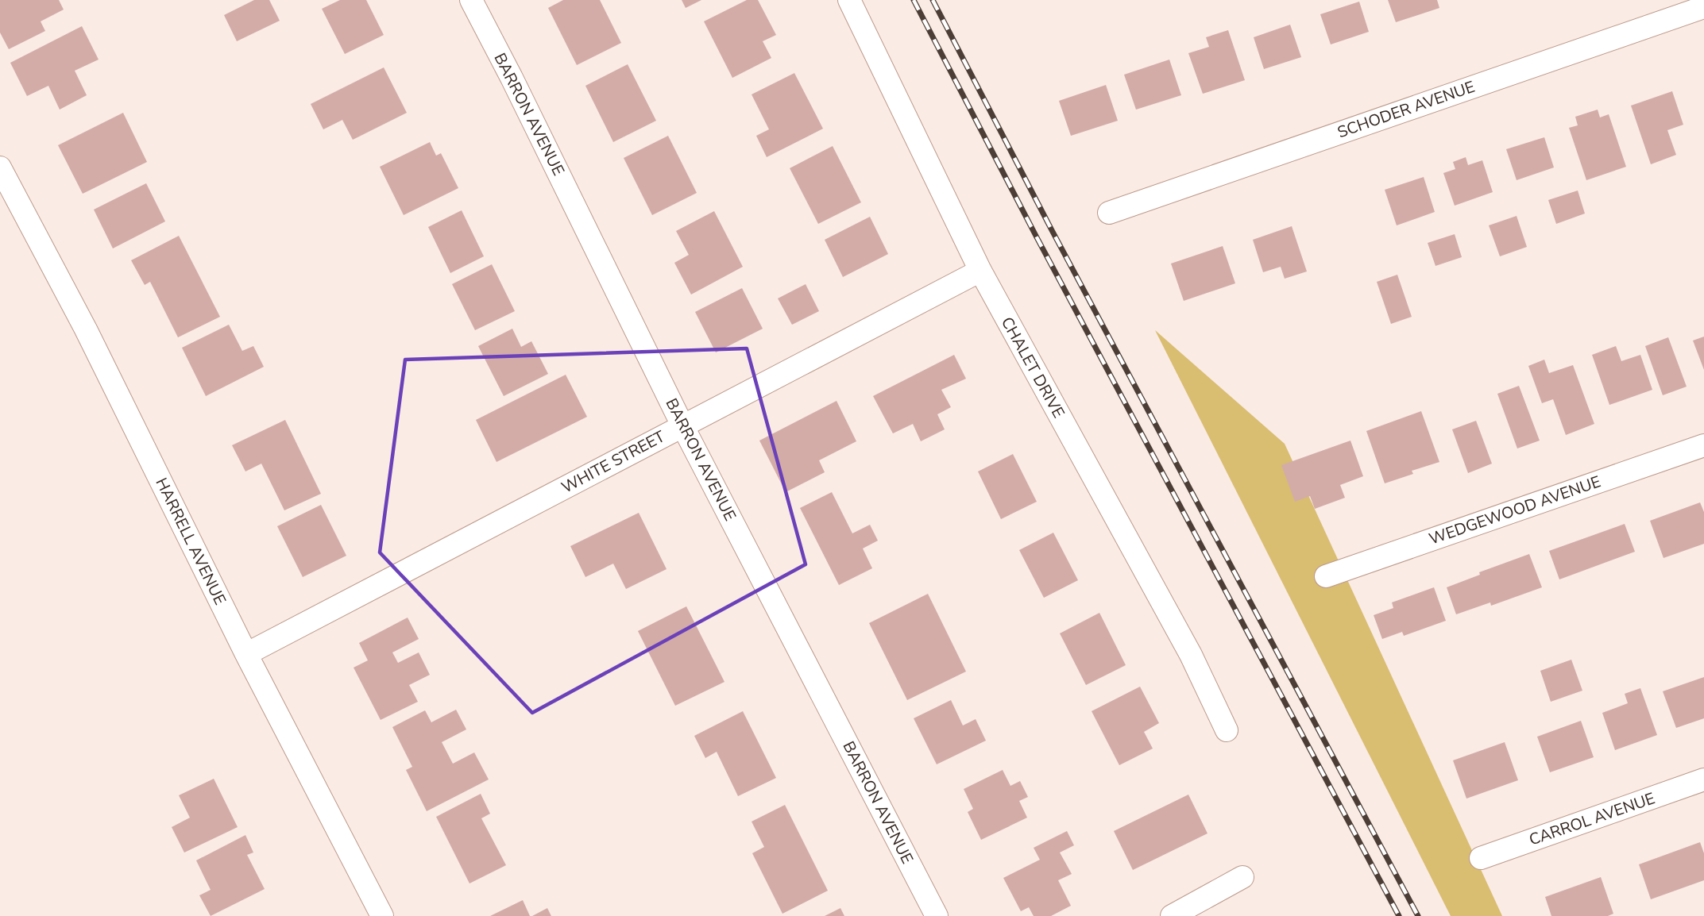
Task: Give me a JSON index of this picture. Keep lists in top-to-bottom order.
{
  "streets": {
    "street": [
      "SCHODER AVENUE",
      "BARRON AVENUE",
      "CHALET DRIVE",
      "WHITE STREET",
      "WEDGEWOOD AVENUE",
      "HARRELL AVENUE",
      "CARROL AVENUE"
    ]
  },
  "crossings": [
    ["BARRON AVENUE", "WHITE STREET"],
    ["CHALET DRIVE", "WHITE STREET"],
    ["WHITE STREET", "HARRELL AVENUE"]
  ]
}
